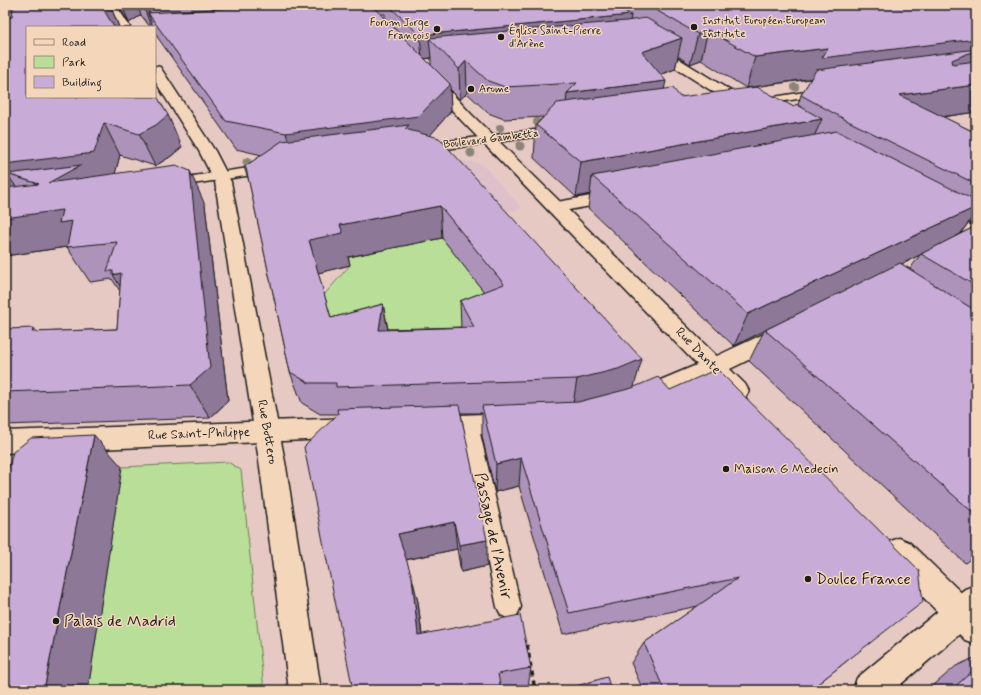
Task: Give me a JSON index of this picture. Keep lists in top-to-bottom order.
{
  "streets": {
    "street": ["Rue Dante", "Rue Bottero", "Rue Saint-Philippe"],
    "lane": ["Boulevard Gambetta", "Passage de l'Avenir"]
  },
  "crossings": [
    ["Boulevard Gambetta", "Rue Dante"],
    ["Rue Bottero", "Rue Saint-Philippe"]
  ],
  "places": [
    "Institut Européen·European Institute",
    "Forum Jorge François",
    "Église Saint-Pierre d'Arène",
    "Arome",
    "Maison G Medecin",
    "Doulce France",
    "Palais de Madrid"
  ],
  "legend": ["Road", "Park", "Building"]
}
